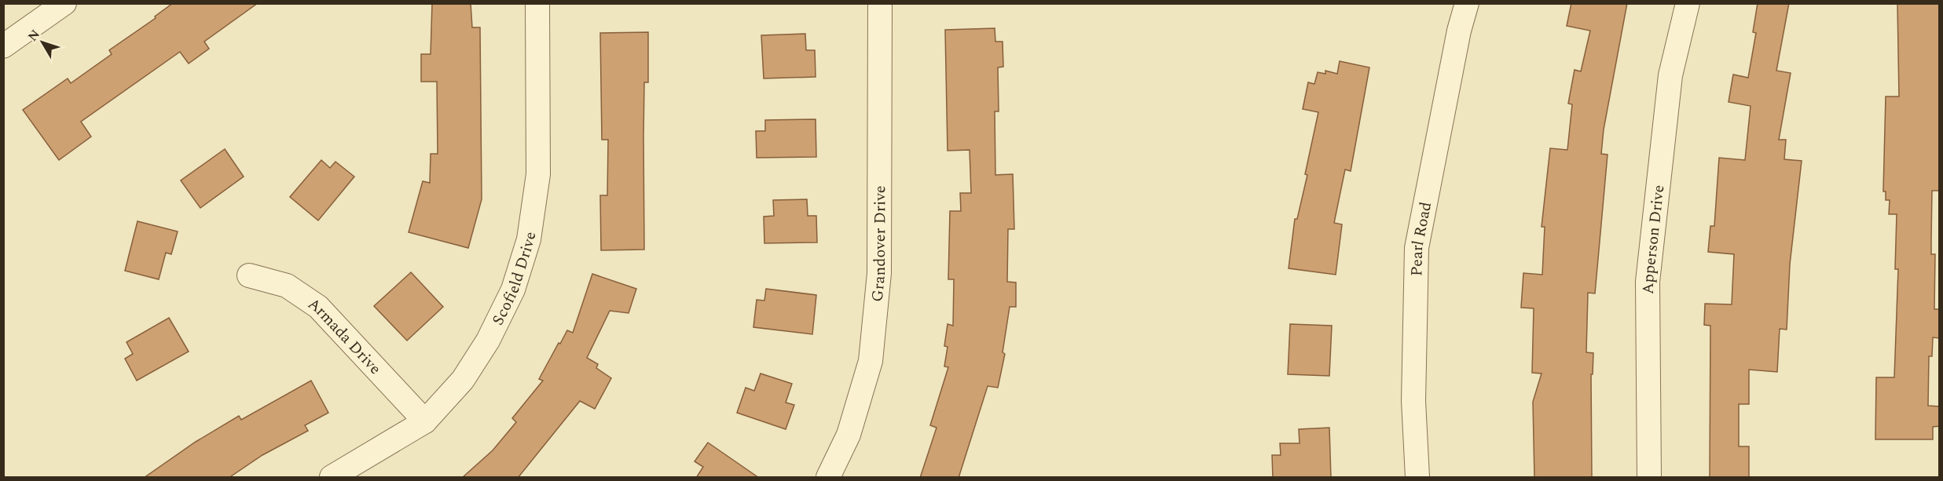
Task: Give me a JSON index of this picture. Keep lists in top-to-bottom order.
{
  "streets": {
    "street": [
      "Pearl Road",
      "Apperson Drive",
      "Grandover Drive",
      "Scofield Drive",
      "Armada Drive"
    ]
  },
  "crossings": [
    ["Scofield Drive", "Armada Drive"]
  ],
  "north": "top left"
}
